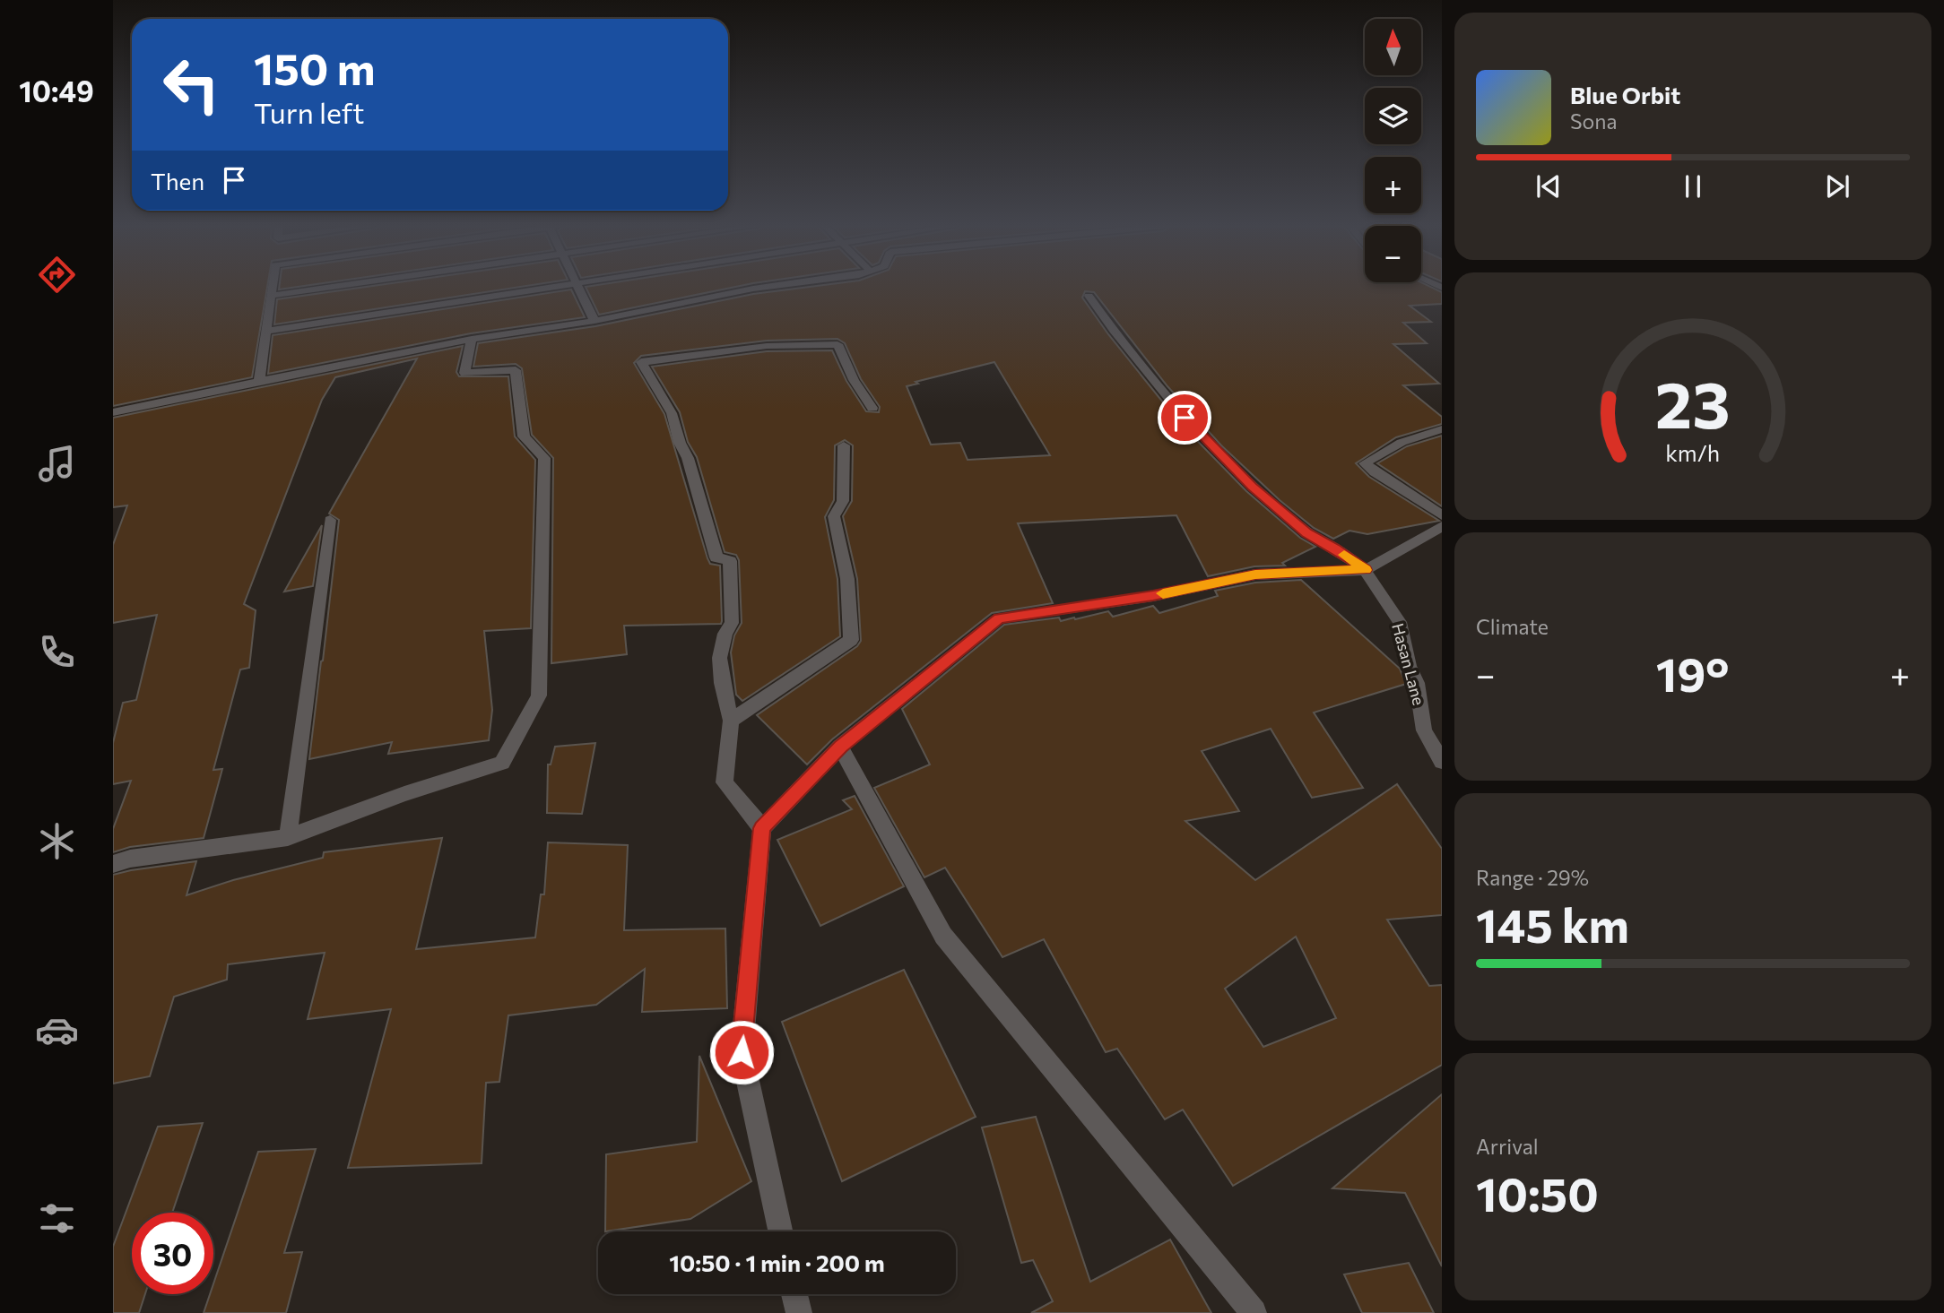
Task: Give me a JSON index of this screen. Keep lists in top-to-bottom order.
{
  "streets": {
    "street": ["Hasan Lane"]
  },
  "north": "top",
  "page": {
    "tabs": "10:49",
    "map_buttons": ["+", "−"],
    "turn": ["150 m", "Turn left"],
    "song": ["Blue Orbit", "Sona"],
    "then": "Then",
    "tile": [
      "Climate",
      ["Range · 29%", "145 km"],
      ["Arrival", "10:50"]
    ],
    "heat": ["−", "19°", "+"],
    "limit": "30",
    "trip": "10:50 · 1 min · 200 m",
    "gauge": ["23", "km/h"]
  }
}
